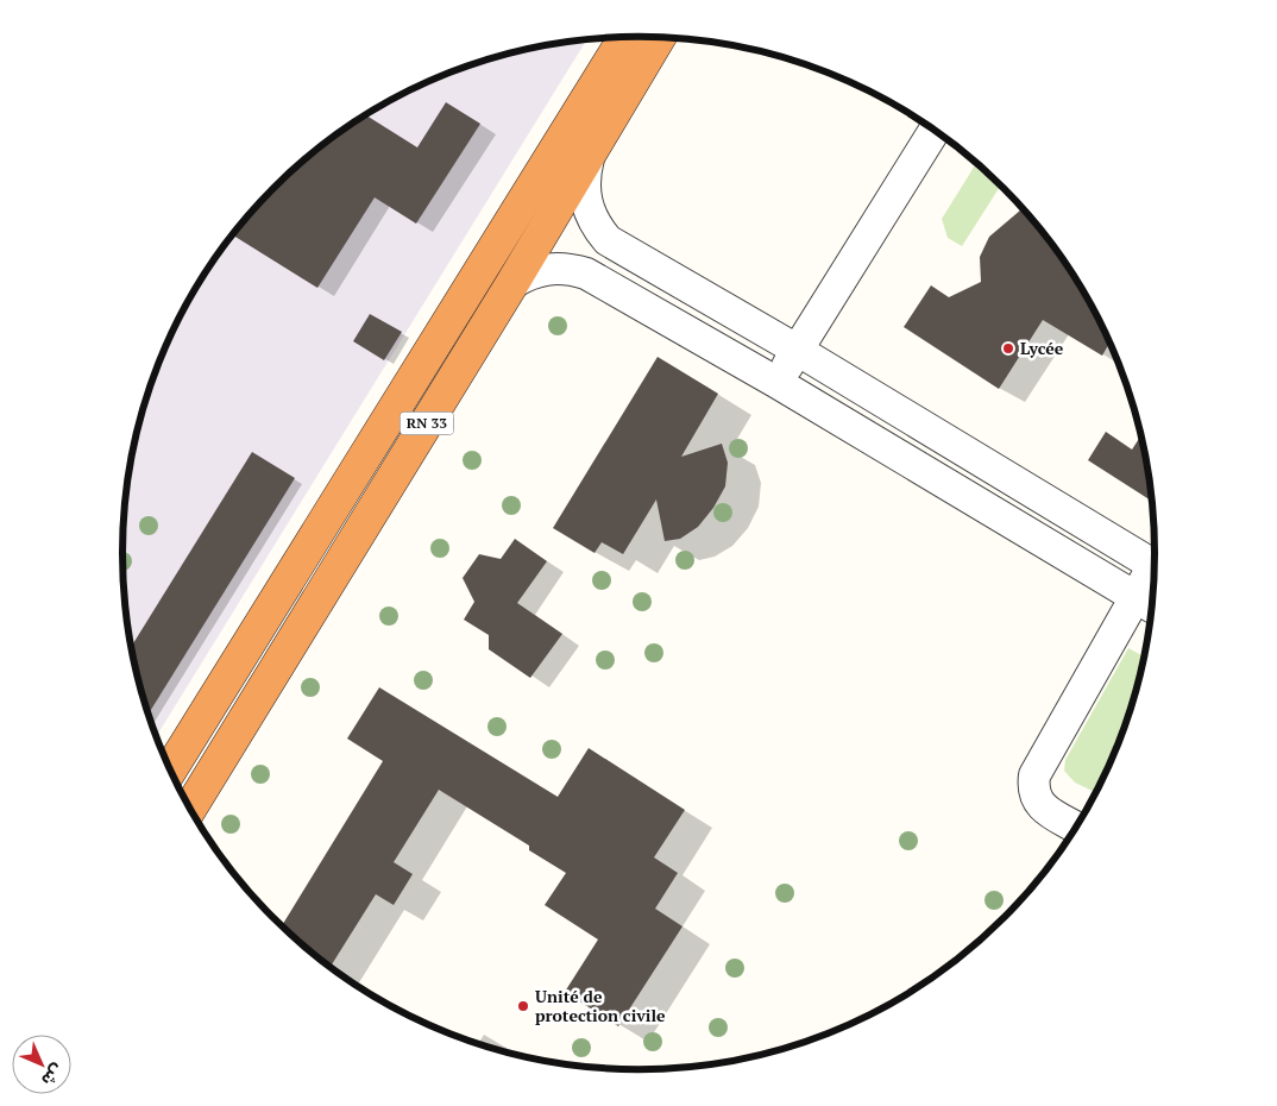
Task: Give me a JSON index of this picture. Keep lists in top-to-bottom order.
{
  "streets": {
    "highway": ["RN 33"]
  },
  "places": ["Lycée", "Unité de protection civile"],
  "north": "bottom right"
}
